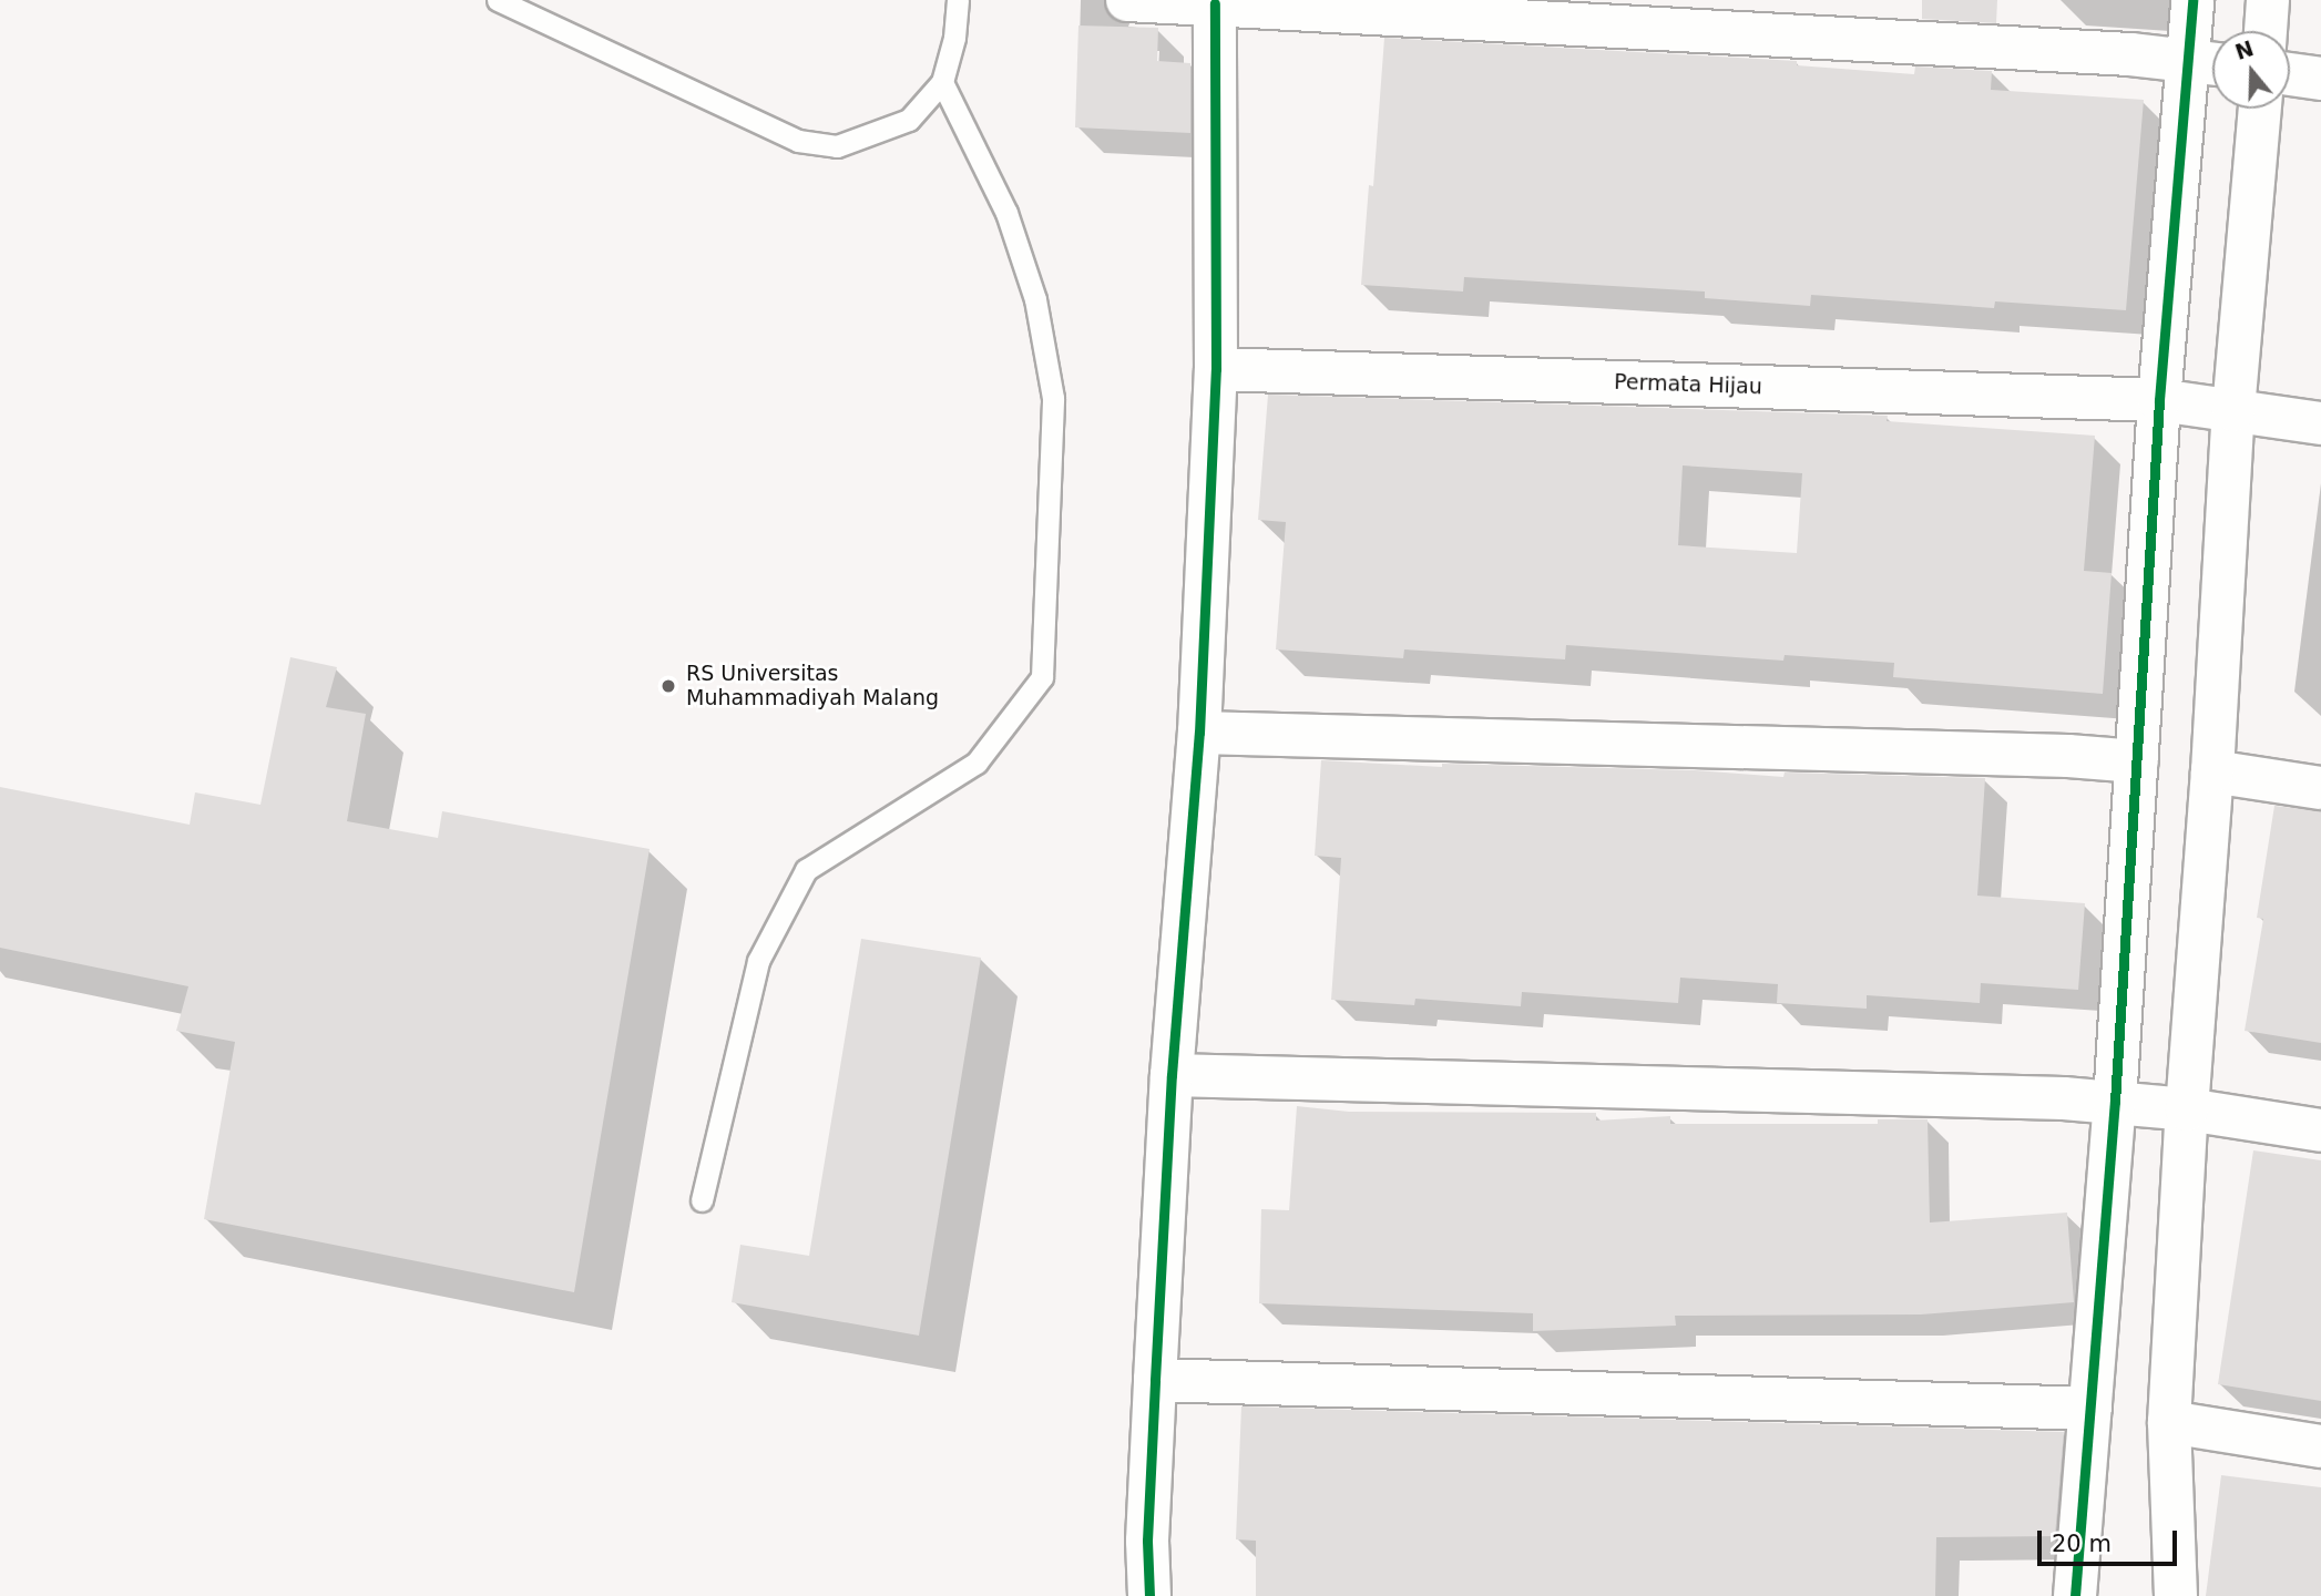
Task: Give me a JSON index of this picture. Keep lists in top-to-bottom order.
{
  "streets": {
    "street": ["Permata Hijau"]
  },
  "places": ["RS Universitas Muhammadiyah Malang"],
  "scale_bar": "20 m",
  "north": "top"
}
